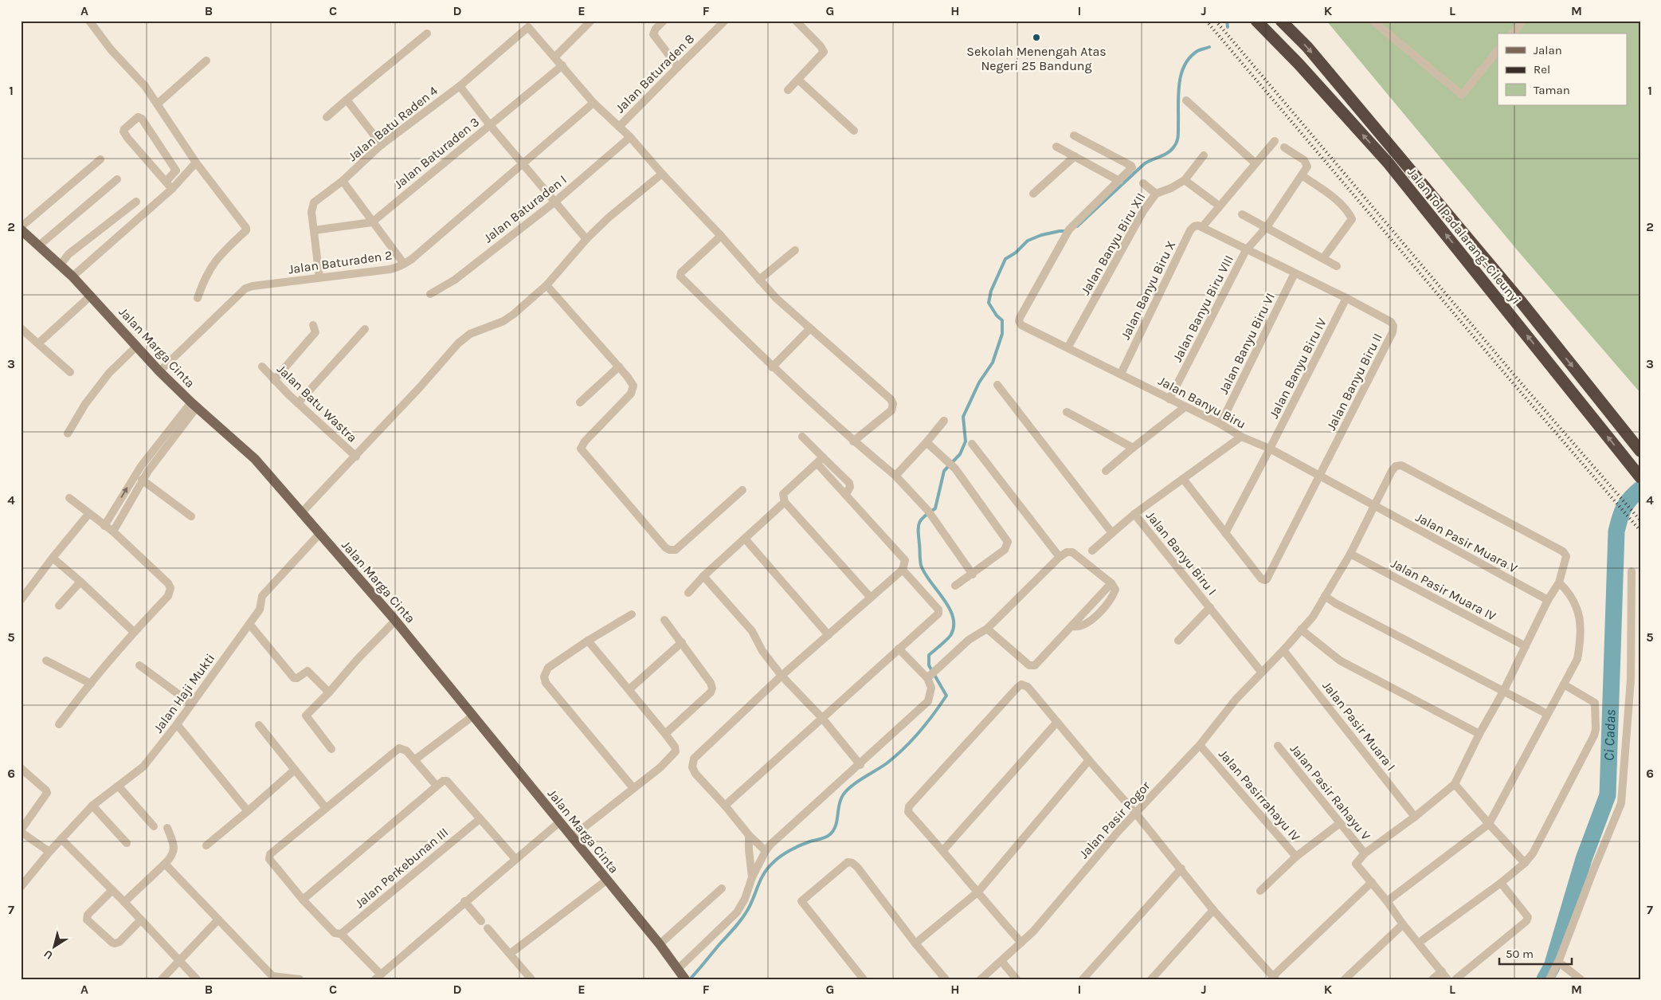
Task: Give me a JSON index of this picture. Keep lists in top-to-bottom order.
{
  "streets": {
    "highway": ["Jalan Tol Padalarang–Cileunyi"],
    "main road": ["Jalan Marga Cinta"],
    "street": [
      "Jalan Baturaden 8",
      "Jalan Batu Raden 4",
      "Jalan Baturaden 3",
      "Jalan Baturaden I",
      "Jalan Banyu Biru XII",
      "Jalan Baturaden 2",
      "Jalan Banyu Biru X",
      "Jalan Banyu Biru VIII",
      "Jalan Banyu Biru VI",
      "Jalan Banyu Biru IV",
      "Jalan Banyu Biru II",
      "Jalan Banyu Biru",
      "Jalan Batu Wastra",
      "Jalan Pasir Muara V",
      "Jalan Banyu Biru I",
      "Jalan Pasir Muara IV",
      "Jalan Haji Mukti",
      "Jalan Pasir Muara I",
      "Jalan Pasir Rahayu V",
      "Jalan Pasirrahayu IV",
      "Jalan Pasir Pogor",
      "Jalan Perkebunan III"
    ]
  },
  "crossings": [
    ["Jalan Baturaden 8", "Jalan Batu Raden 4"],
    ["Jalan Batu Raden 4", "Jalan Baturaden 3"],
    ["Jalan Batu Raden 4", "Jalan Baturaden I"],
    ["Jalan Batu Raden 4", "Jalan Baturaden 2"],
    ["Jalan Banyu Biru XII", "Jalan Banyu Biru"],
    ["Jalan Baturaden 2", "Jalan Marga Cinta"],
    ["Jalan Banyu Biru X", "Jalan Banyu Biru"],
    ["Jalan Banyu Biru VIII", "Jalan Banyu Biru"],
    ["Jalan Banyu Biru VI", "Jalan Banyu Biru"],
    ["Jalan Marga Cinta", "Jalan Haji Mukti"],
    ["Jalan Banyu Biru IV", "Jalan Banyu Biru II"],
    ["Jalan Banyu Biru IV", "Jalan Banyu Biru"],
    ["Jalan Banyu Biru II", "Jalan Banyu Biru"],
    ["Jalan Banyu Biru", "Jalan Pasir Muara V"],
    ["Jalan Banyu Biru", "Jalan Banyu Biru I"],
    ["Jalan Banyu Biru", "Jalan Pasir Pogor"],
    ["Jalan Pasir Muara V", "Jalan Pasir Pogor"],
    ["Jalan Banyu Biru I", "Jalan Pasir Pogor"],
    ["Jalan Pasir Muara IV", "Jalan Pasir Pogor"],
    ["Jalan Pasir Muara I", "Jalan Pasir Pogor"],
    ["Jalan Pasir Rahayu V", "Jalan Pasirrahayu IV"],
    ["Jalan Pasirrahayu IV", "Jalan Pasir Pogor"]
  ],
  "water": ["Ci Cadas"],
  "places": ["Sekolah Menengah Atas Negeri 25 Bandung"],
  "legend": ["Jalan", "Rel", "Taman"],
  "scale_bar": "50 m",
  "north": "bottom left",
  "grid": {
    "columns": [
      "A",
      "B",
      "C",
      "D",
      "E",
      "F",
      "G",
      "H",
      "I",
      "J",
      "K",
      "L",
      "M"
    ],
    "rows": [
      "1",
      "2",
      "3",
      "4",
      "5",
      "6",
      "7"
    ]
  }
}
